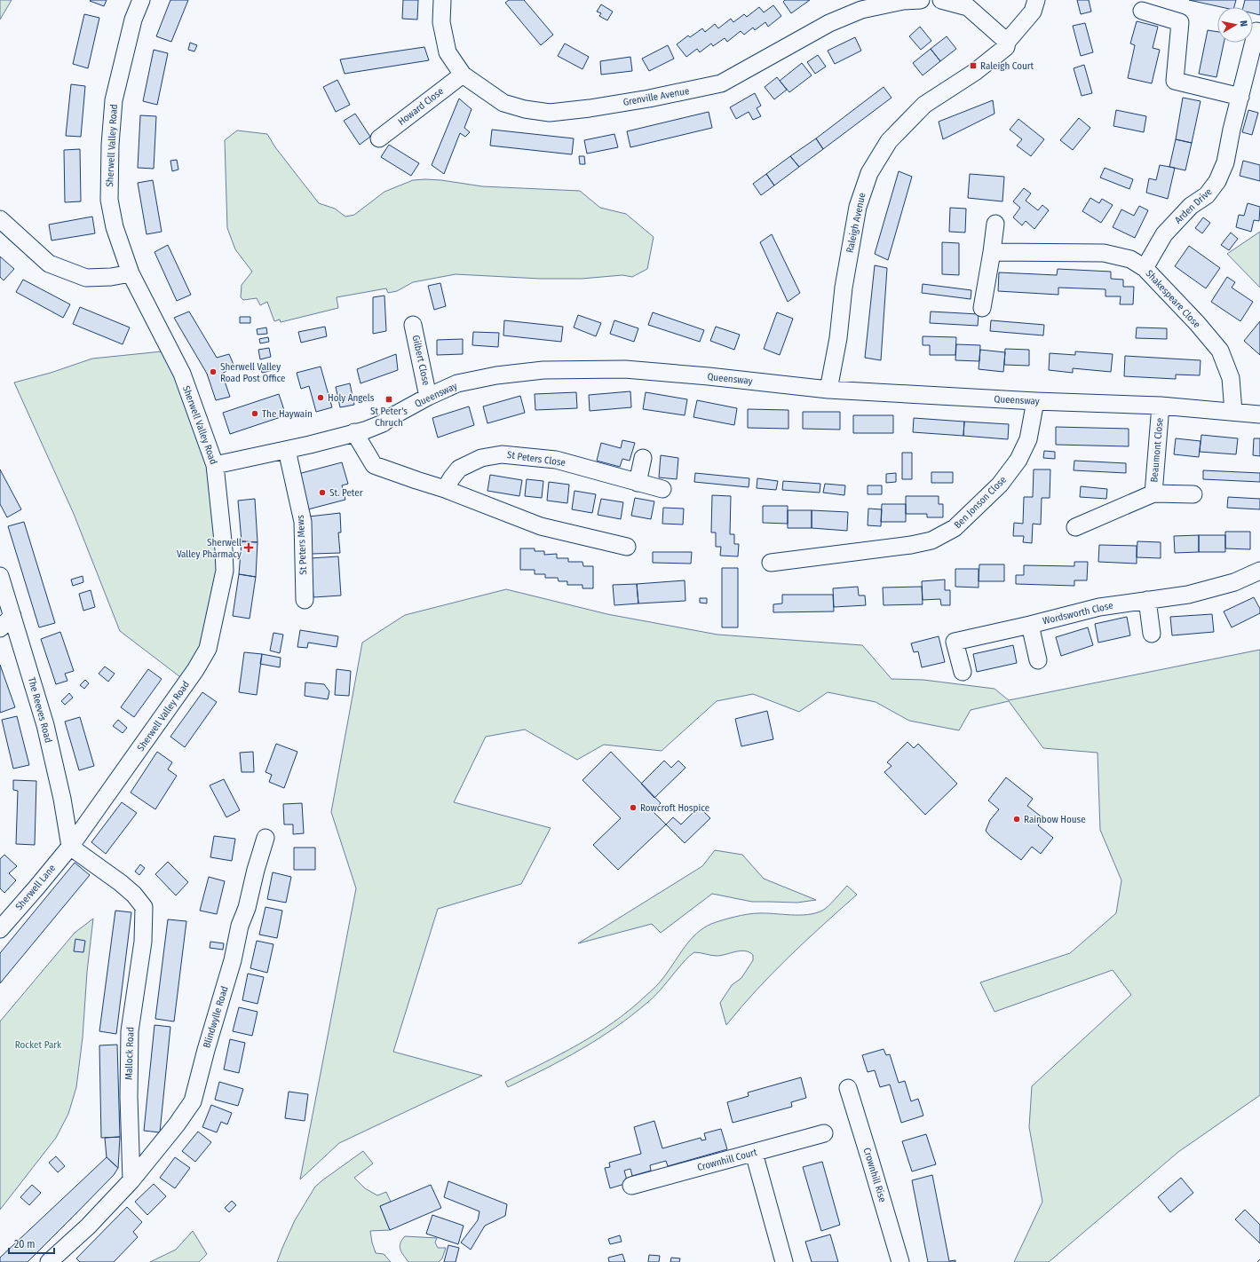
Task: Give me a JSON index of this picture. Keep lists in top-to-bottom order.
{
  "streets": {
    "street": [
      "Grenville Avenue",
      "Howard Close",
      "Sherwell Valley Road",
      "Arden Drive",
      "Raleigh Avenue",
      "Shakespeare Close",
      "Gilbert Close",
      "Queensway",
      "Beaumont Close",
      "St Peters Close",
      "Ben Jonson Close",
      "St Peters Mews",
      "Wordsworth Close",
      "The Reeves Road",
      "Sherwell Lane",
      "Blindwylle Road",
      "Mallock Road",
      "Crownhill Court",
      "Crownhill Rise"
    ]
  },
  "crossings": [
    ["Grenville Avenue", "Howard Close"],
    ["Sherwell Valley Road", "Queensway"],
    ["Sherwell Valley Road", "The Reeves Road"],
    ["Sherwell Valley Road", "Sherwell Lane"],
    ["Sherwell Valley Road", "Mallock Road"],
    ["Arden Drive", "Shakespeare Close"],
    ["Raleigh Avenue", "Queensway"],
    ["Shakespeare Close", "Queensway"],
    ["Gilbert Close", "Queensway"],
    ["Queensway", "Beaumont Close"],
    ["Queensway", "Ben Jonson Close"],
    ["Queensway", "St Peters Mews"],
    ["The Reeves Road", "Sherwell Lane"],
    ["The Reeves Road", "Mallock Road"],
    ["Sherwell Lane", "Mallock Road"],
    ["Blindwylle Road", "Mallock Road"]
  ],
  "parks": ["Rocket Park"],
  "places": {
    "transit": ["Raleigh Court", "St Peter's Chruch"],
    "other": [
      "Sherwell Valley Road Post Office",
      "Holy Angels",
      "The Haywain",
      "St. Peter",
      "Rowcroft Hospice",
      "Rainbow House"
    ],
    "health": ["Sherwell Valley Pharmacy"]
  },
  "scale_bar": "20 m",
  "north": "right"
}
